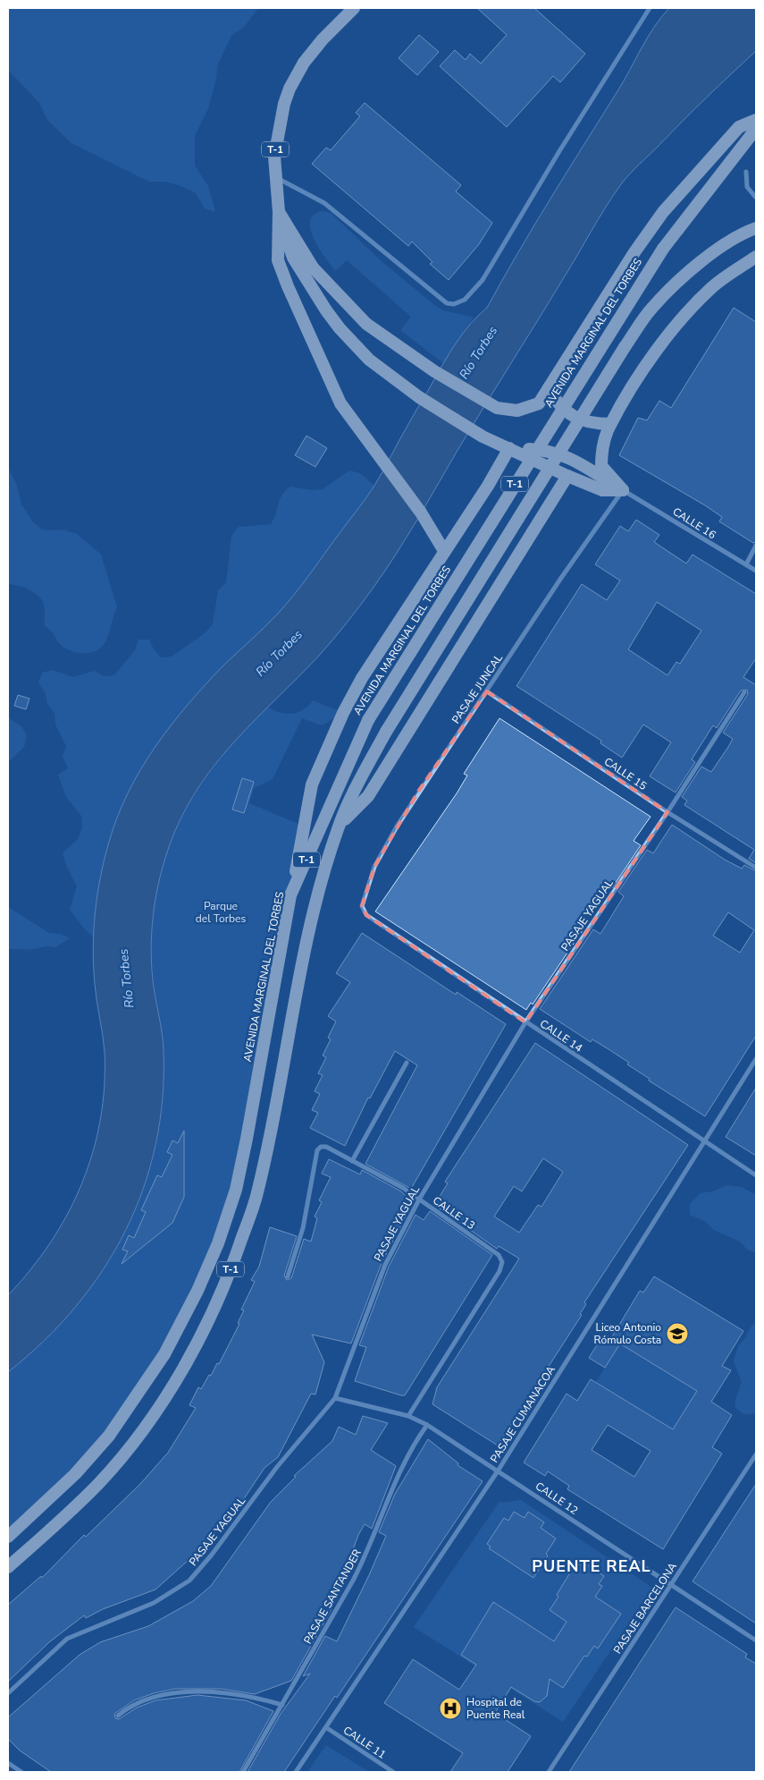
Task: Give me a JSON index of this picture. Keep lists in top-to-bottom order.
{
  "streets": {
    "highway": ["T-1", "AVENIDA MARGINAL DEL TORBES"],
    "street": [
      "CALLE 16",
      "PASAJE JUNCAL",
      "CALLE 15",
      "PASAJE YAGUAL",
      "CALLE 14",
      "CALLE 13",
      "PASAJE CUMANACOA",
      "CALLE 12",
      "PASAJE SANTANDER",
      "PASAJE BARCELONA",
      "CALLE 11"
    ]
  },
  "crossings": [
    ["CALLE 16", "PASAJE JUNCAL"],
    ["PASAJE JUNCAL", "CALLE 15"],
    ["PASAJE JUNCAL", "CALLE 14"],
    ["CALLE 15", "PASAJE YAGUAL"],
    ["PASAJE YAGUAL", "CALLE 14"],
    ["PASAJE YAGUAL", "CALLE 13"],
    ["PASAJE YAGUAL", "CALLE 12"],
    ["CALLE 14", "PASAJE CUMANACOA"],
    ["CALLE 13", "CALLE 12"],
    ["PASAJE CUMANACOA", "CALLE 12"],
    ["PASAJE CUMANACOA", "CALLE 11"],
    ["CALLE 12", "PASAJE SANTANDER"],
    ["CALLE 12", "PASAJE BARCELONA"]
  ],
  "districts": ["PUENTE REAL"],
  "water": ["Río Torbes"],
  "parks": ["Parque del Torbes"],
  "places": {
    "school or university": ["Liceo Antonio Rómulo Costa"],
    "hospital": ["Hospital de Puente Real"]
  }
}
